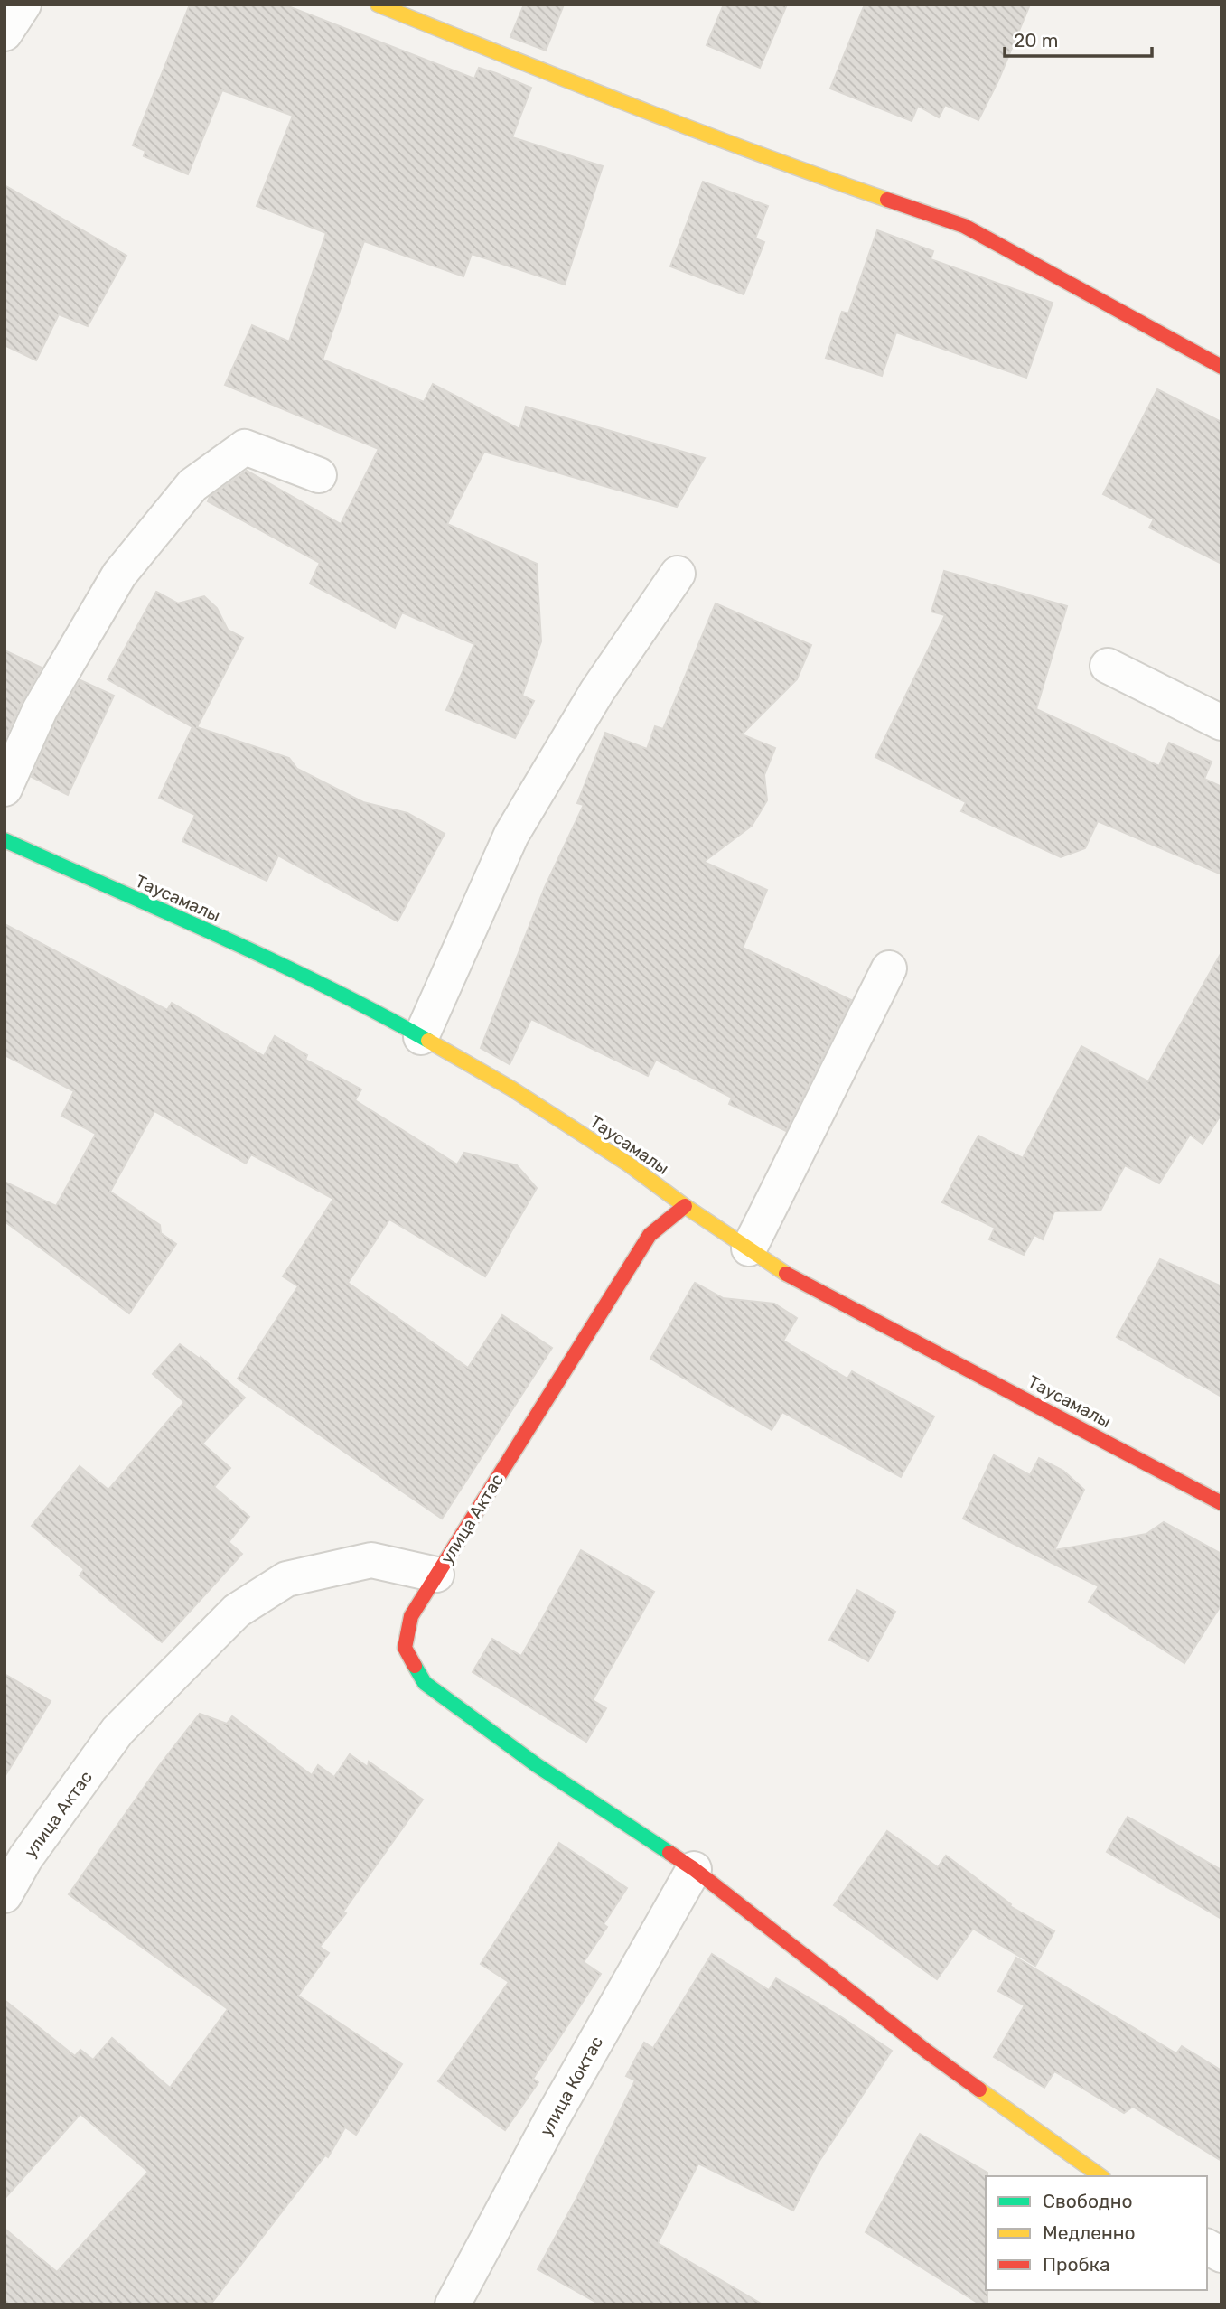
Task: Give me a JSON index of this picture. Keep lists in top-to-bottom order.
{
  "streets": {
    "street": ["Таусамалы", "улица Актас", "улица Коктас"]
  },
  "crossings": [
    ["Таусамалы", "улица Актас"]
  ],
  "legend": ["Свободно", "Медленно", "Пробка"],
  "scale_bar": "20 m"
}
